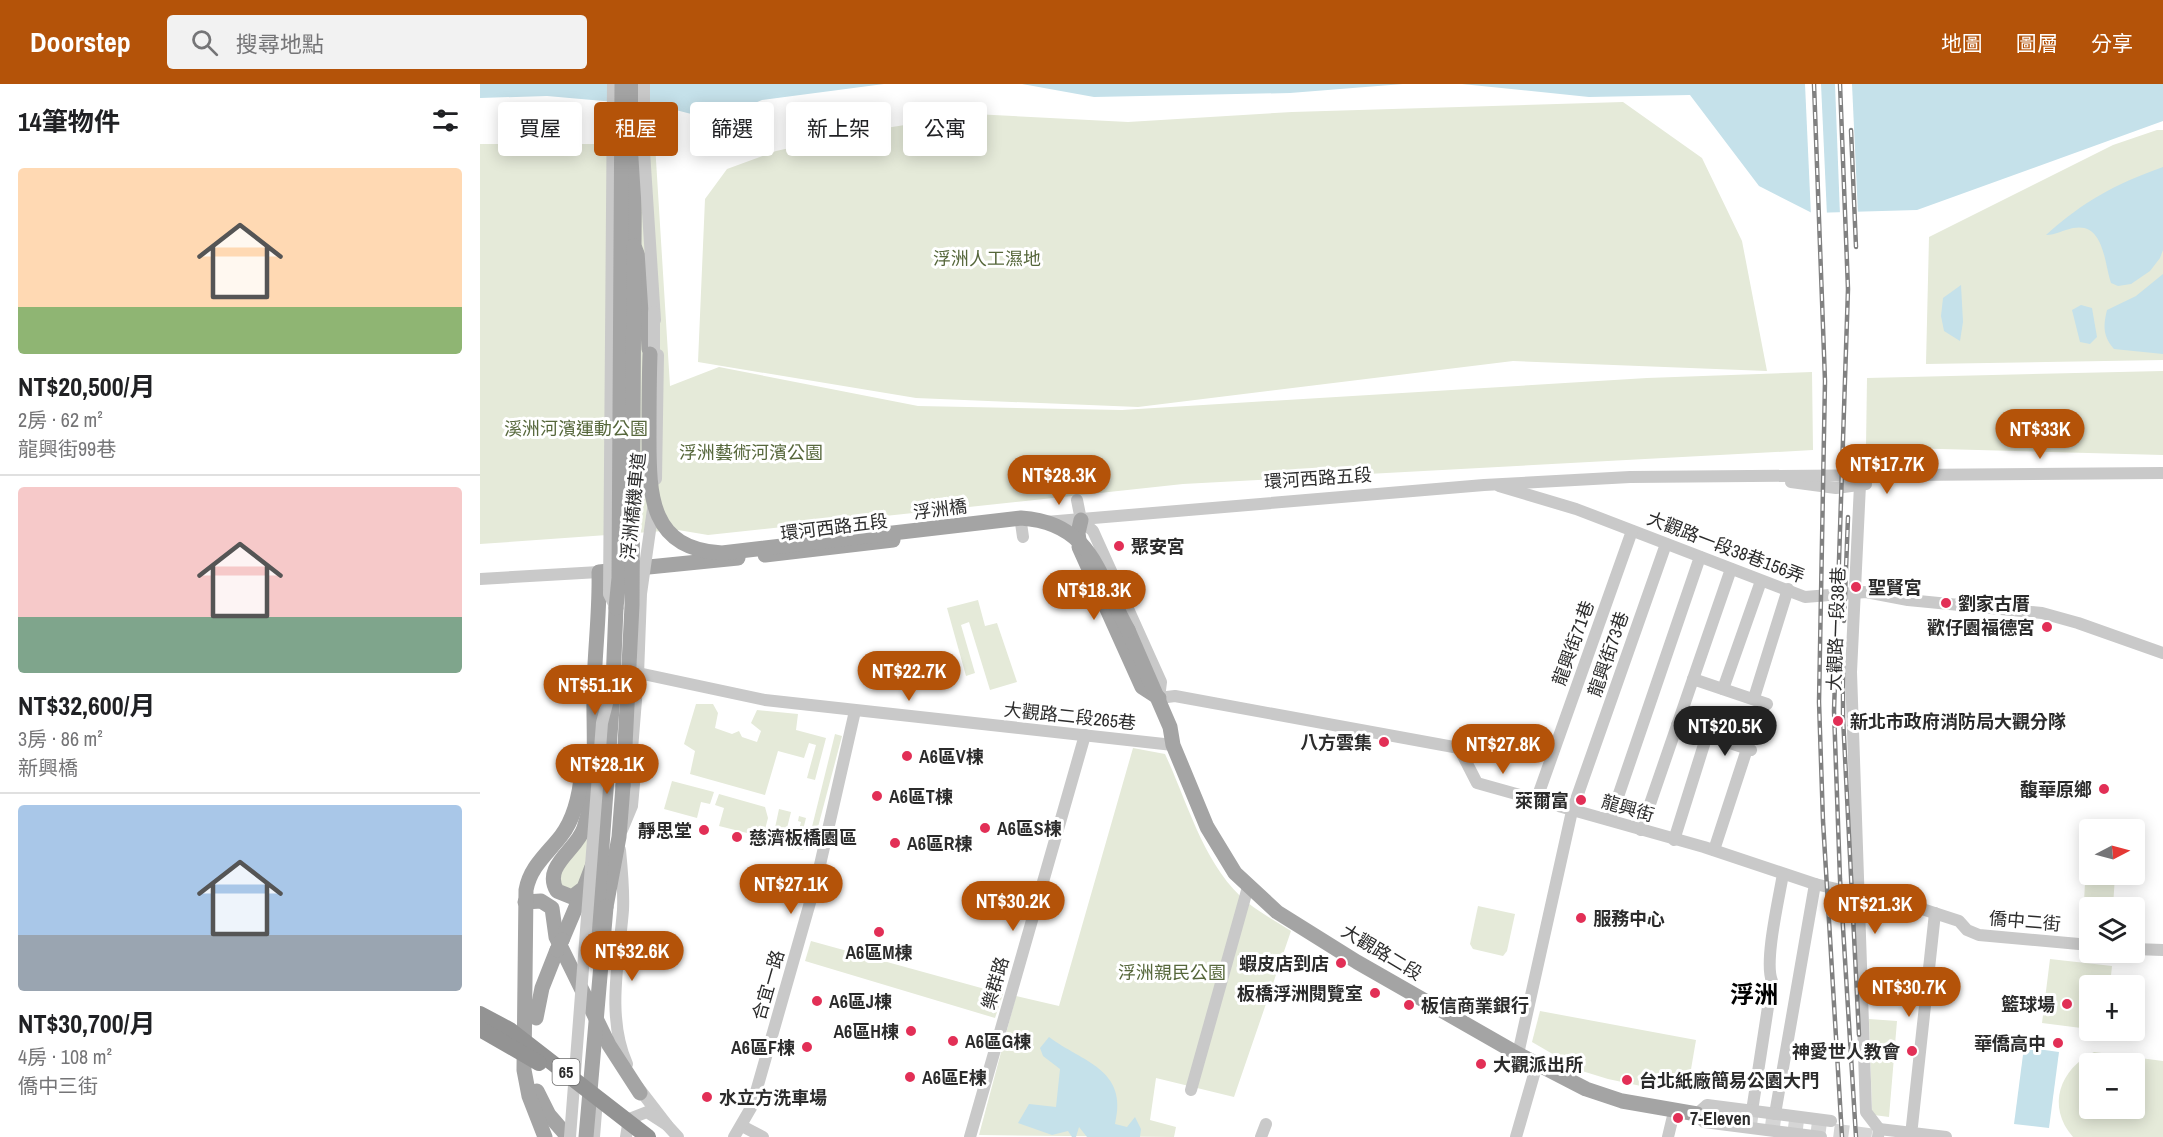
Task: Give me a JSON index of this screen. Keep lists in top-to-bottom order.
{
  "streets": {
    "highway": ["65"],
    "main road": ["環河西路五段", "浮洲橋", "大觀路二段"],
    "street": [
      "浮洲橋機車道",
      "大觀路一段38巷156弄",
      "大觀路一段38巷",
      "龍興街71巷",
      "龍興街73巷",
      "大觀路二段265巷",
      "龍興街",
      "僑中二街",
      "樂群路",
      "合宜一路"
    ]
  },
  "crossings": [
    ["環河西路五段", "大觀路一段38巷156弄"],
    ["浮洲橋機車道", "浮洲橋"],
    ["浮洲橋", "龍興街"],
    ["浮洲橋", "大觀路二段"],
    ["大觀路一段38巷156弄", "大觀路一段38巷"],
    ["大觀路一段38巷156弄", "龍興街71巷"],
    ["大觀路一段38巷156弄", "龍興街73巷"],
    ["大觀路一段38巷", "龍興街"],
    ["大觀路一段38巷", "僑中二街"],
    ["龍興街71巷", "龍興街"],
    ["龍興街73巷", "龍興街"],
    ["龍興街73巷", "大觀路二段"],
    ["大觀路二段265巷", "大觀路二段"],
    ["大觀路二段265巷", "樂群路"],
    ["大觀路二段265巷", "合宜一路"],
    ["龍興街", "僑中二街"],
    ["龍興街", "大觀路二段"]
  ],
  "districts": ["浮洲"],
  "parks": [
    "浮洲人工濕地",
    "溪洲河濱運動公園",
    "浮洲藝術河濱公園",
    "浮洲親民公園"
  ],
  "places": [
    "聚安宮",
    "聖賢宮",
    "劉家古厝",
    "歡仔園福德宮",
    "新北市政府消防局大觀分隊",
    "八方雲集",
    "A6區V棟",
    "馥華原鄉",
    "A6區T棟",
    "萊爾富",
    "A6區S棟",
    "靜思堂",
    "慈濟板橋園區",
    "A6區R棟",
    "服務中心",
    "A6區M棟",
    "蝦皮店到店",
    "板橋浮洲閱覽室",
    "A6區J棟",
    "籃球場",
    "板信商業銀行",
    "A6區H棟",
    "A6區G棟",
    "華僑高中",
    "A6區F棟",
    "神愛世人教會",
    "大觀派出所",
    "A6區E棟",
    "台北紙廠簡易公園大門",
    "水立方洗車場",
    "7-Eleven"
  ],
  "north": "right",
  "page": {
    "header": "Doorstep",
    "search": "搜尋地點",
    "nav": ["地圖", "圖層", "分享"],
    "heading": "14筆物件",
    "chip": [
      "買屋",
      "租屋",
      "篩選",
      "新上架",
      "公寓"
    ],
    "list": [
      {
        "name": "NT$20,500/月",
        "note": "2房 · 62 m² · 龍興街99巷"
      },
      {
        "name": "NT$32,600/月",
        "note": "3房 · 86 m² · 新興橋"
      },
      {
        "name": "NT$30,700/月",
        "note": "4房 · 108 m² · 僑中三街"
      }
    ],
    "price": [
      "NT$33K",
      "NT$17.7K",
      "NT$28.3K",
      "NT$18.3K",
      "NT$22.7K",
      "NT$51.1K",
      "NT$20.5K",
      "NT$27.8K",
      "NT$28.1K",
      "NT$27.1K",
      "NT$30.2K",
      "NT$21.3K",
      "NT$32.6K",
      "NT$30.7K"
    ],
    "map_buttons": ["+", "−"]
  }
}
